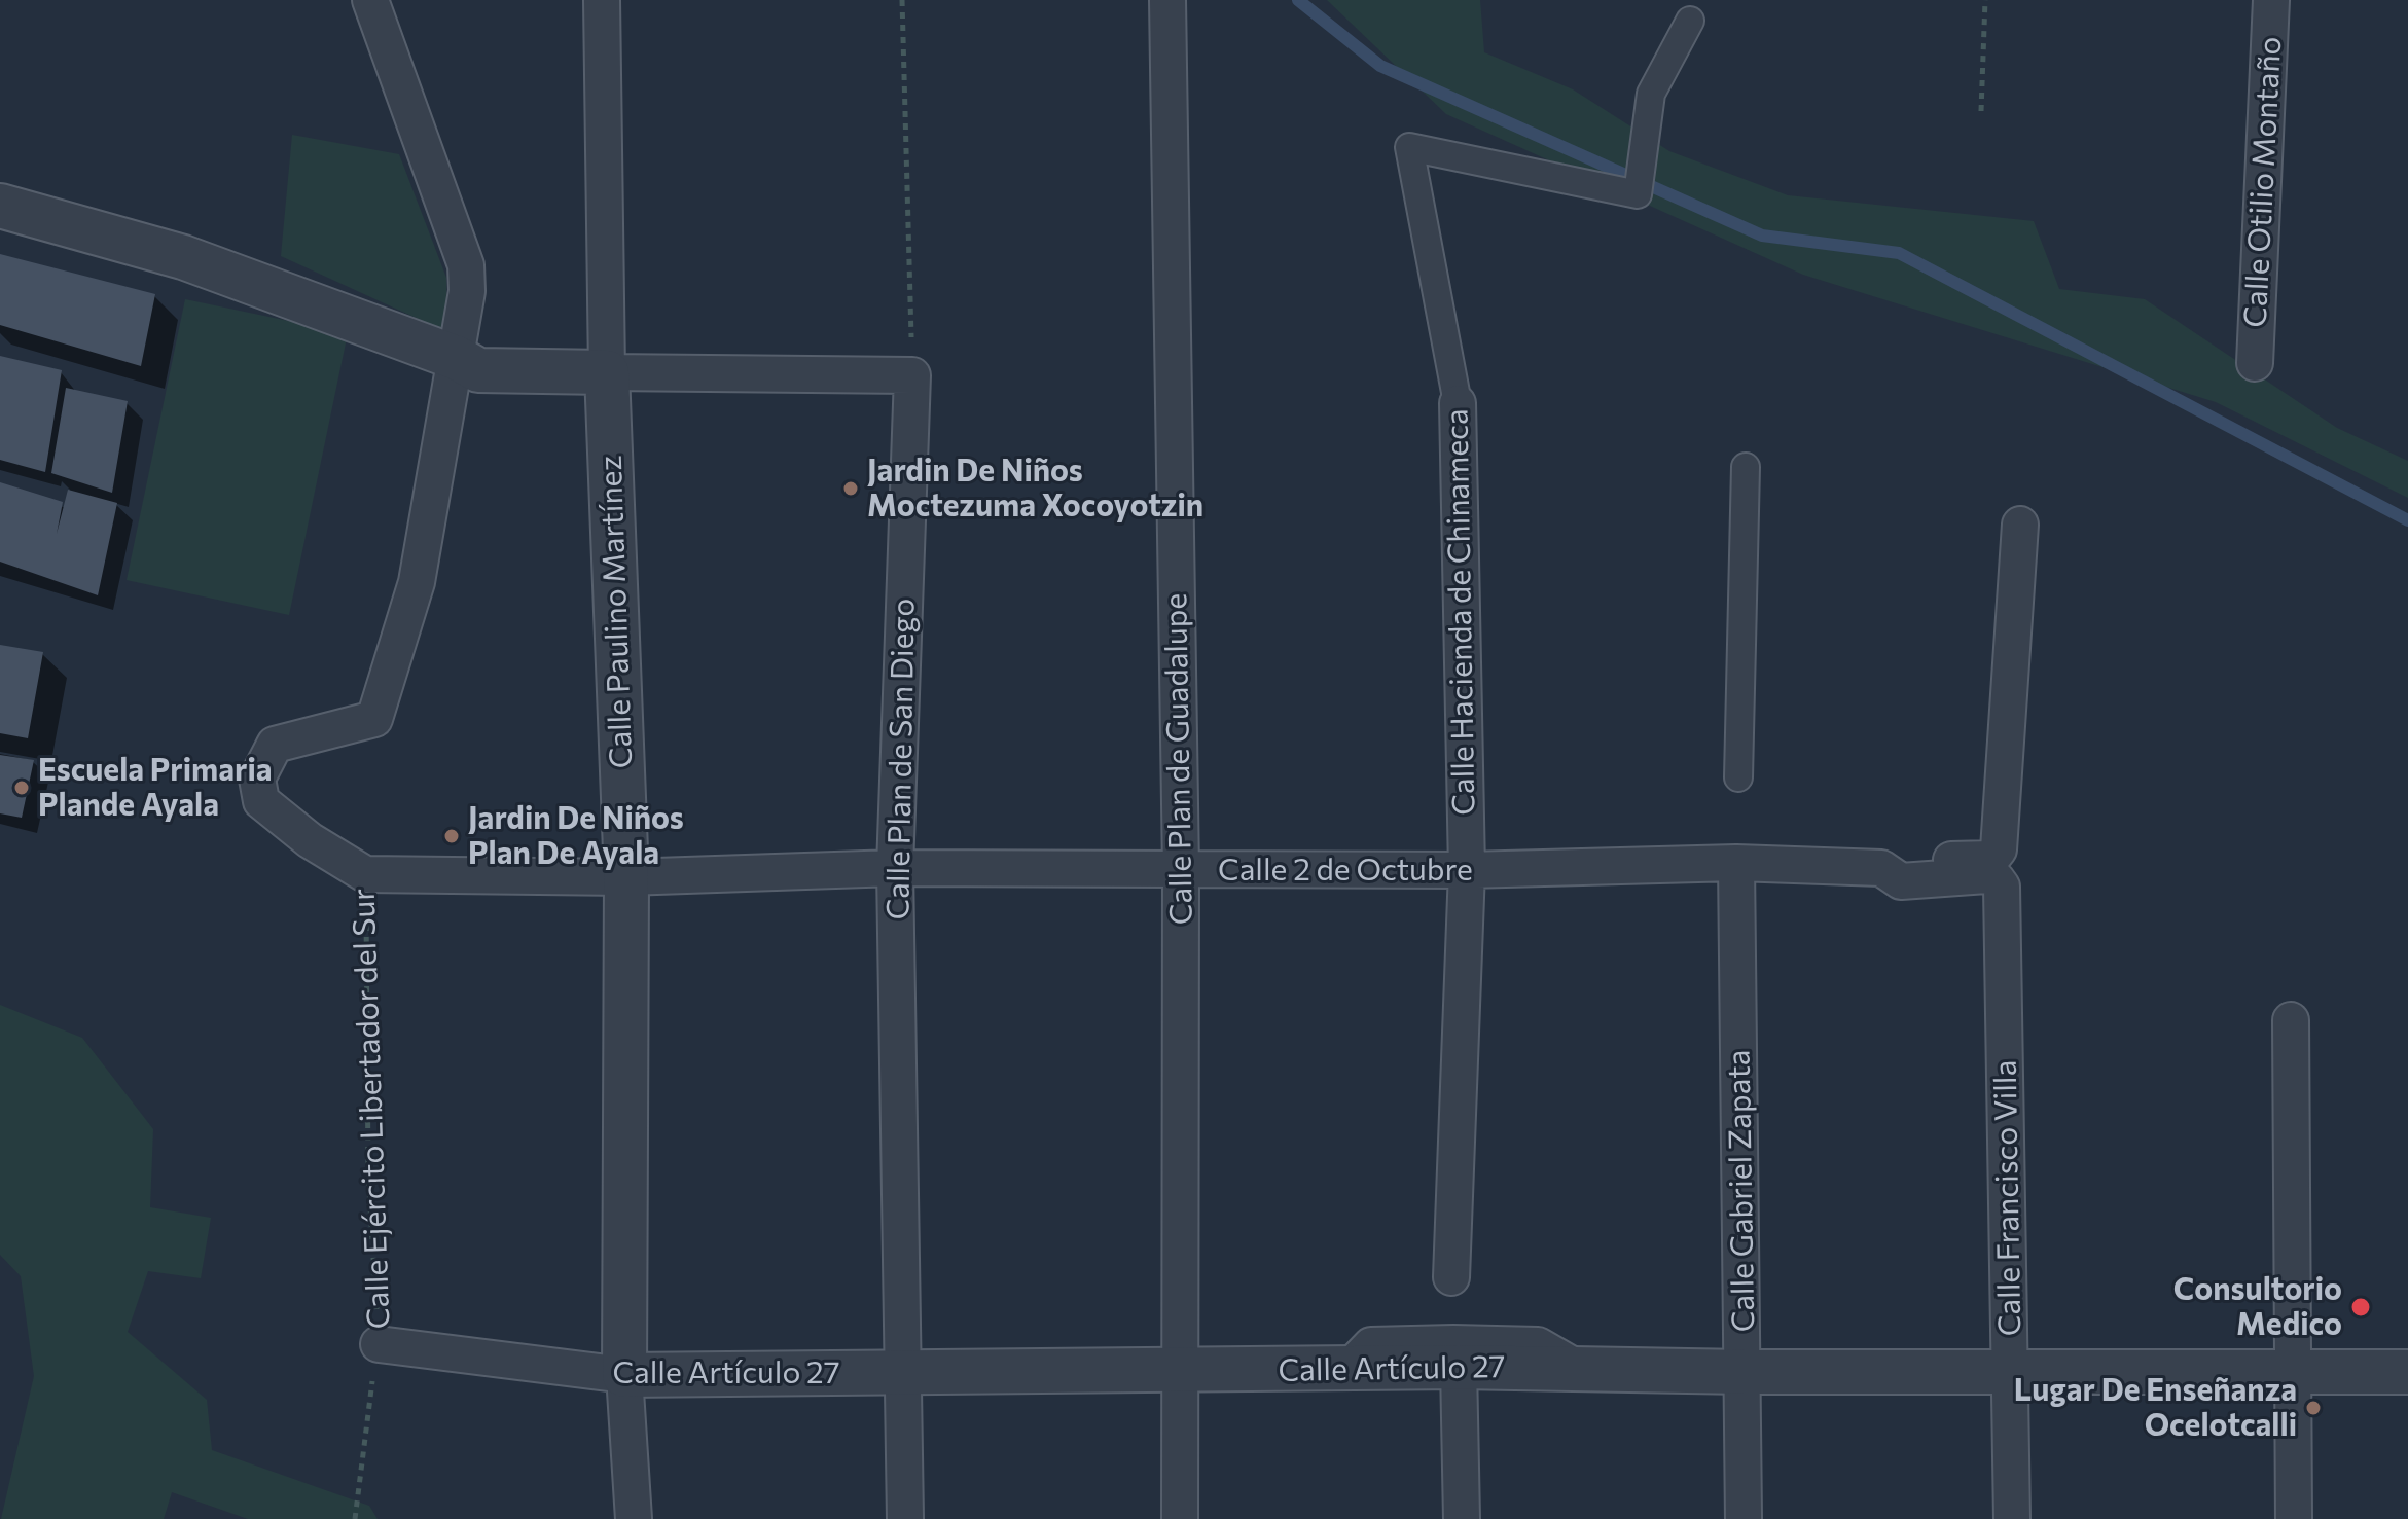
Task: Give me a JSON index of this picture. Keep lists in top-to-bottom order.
{
  "streets": {
    "street": [
      "Calle Otilio Montaño",
      "Calle Paulino Martínez",
      "Calle Hacienda de Chinameca",
      "Calle Plan de San Diego",
      "Calle Plan de Guadalupe",
      "Calle 2 de Octubre",
      "Calle Ejército Libertador del Sur",
      "Calle Gabriel Zapata",
      "Calle Francisco Villa",
      "Calle Artículo 27"
    ]
  },
  "crossings": [
    ["Calle Paulino Martínez", "Calle 2 de Octubre"],
    ["Calle Paulino Martínez", "Calle Artículo 27"],
    ["Calle Hacienda de Chinameca", "Calle 2 de Octubre"],
    ["Calle Plan de San Diego", "Calle 2 de Octubre"],
    ["Calle Plan de San Diego", "Calle Artículo 27"],
    ["Calle Plan de Guadalupe", "Calle 2 de Octubre"],
    ["Calle Plan de Guadalupe", "Calle Artículo 27"],
    ["Calle 2 de Octubre", "Calle Ejército Libertador del Sur"],
    ["Calle 2 de Octubre", "Calle Gabriel Zapata"],
    ["Calle 2 de Octubre", "Calle Francisco Villa"],
    ["Calle Ejército Libertador del Sur", "Calle Artículo 27"],
    ["Calle Gabriel Zapata", "Calle Artículo 27"],
    ["Calle Francisco Villa", "Calle Artículo 27"]
  ],
  "places": [
    "Jardin De Niños Moctezuma Xocoyotzin",
    "Escuela Primaria Plande Ayala",
    "Jardin De Niños Plan De Ayala",
    "Consultorio Medico",
    "Lugar De Enseñanza Ocelotcalli"
  ]
}
